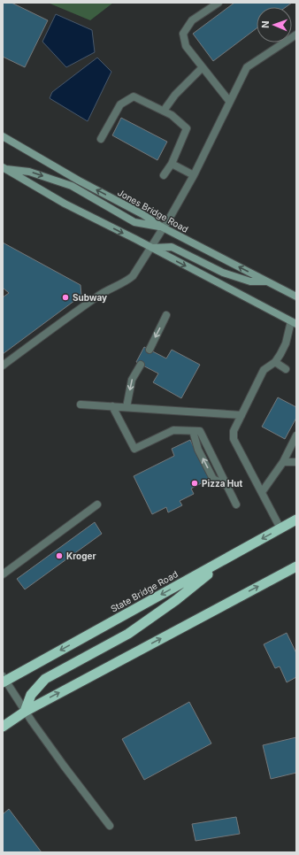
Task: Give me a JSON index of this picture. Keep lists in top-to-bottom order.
{
  "streets": {
    "highway": ["State Bridge Road"],
    "main road": ["Jones Bridge Road"]
  },
  "places": ["Subway", "Pizza Hut", "Kroger"],
  "north": "left"
}
